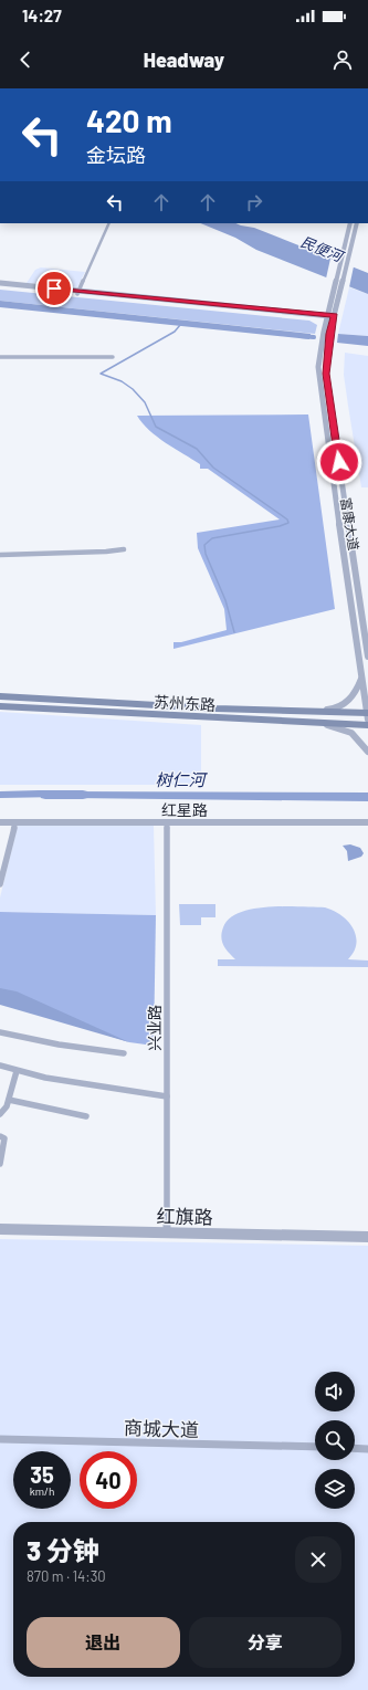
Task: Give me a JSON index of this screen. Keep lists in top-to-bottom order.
{
  "streets": {
    "main road": ["苏州东路"],
    "street": [
      "富康大道",
      "红星路",
      "兴业路",
      "红旗路",
      "商城大道"
    ]
  },
  "crossings": [
    ["富康大道", "苏州东路"],
    ["红星路", "兴业路"],
    ["兴业路", "红旗路"]
  ],
  "water": ["民便河", "树仁河"],
  "page": {
    "status": "14:27",
    "header": "Headway",
    "turn": ["420 m", "金坛路"],
    "speed": "35 km/h",
    "limit": "40",
    "heading": ["3 分钟", "870 m · 14:30"],
    "buttons": ["退出", "分享"]
  }
}
